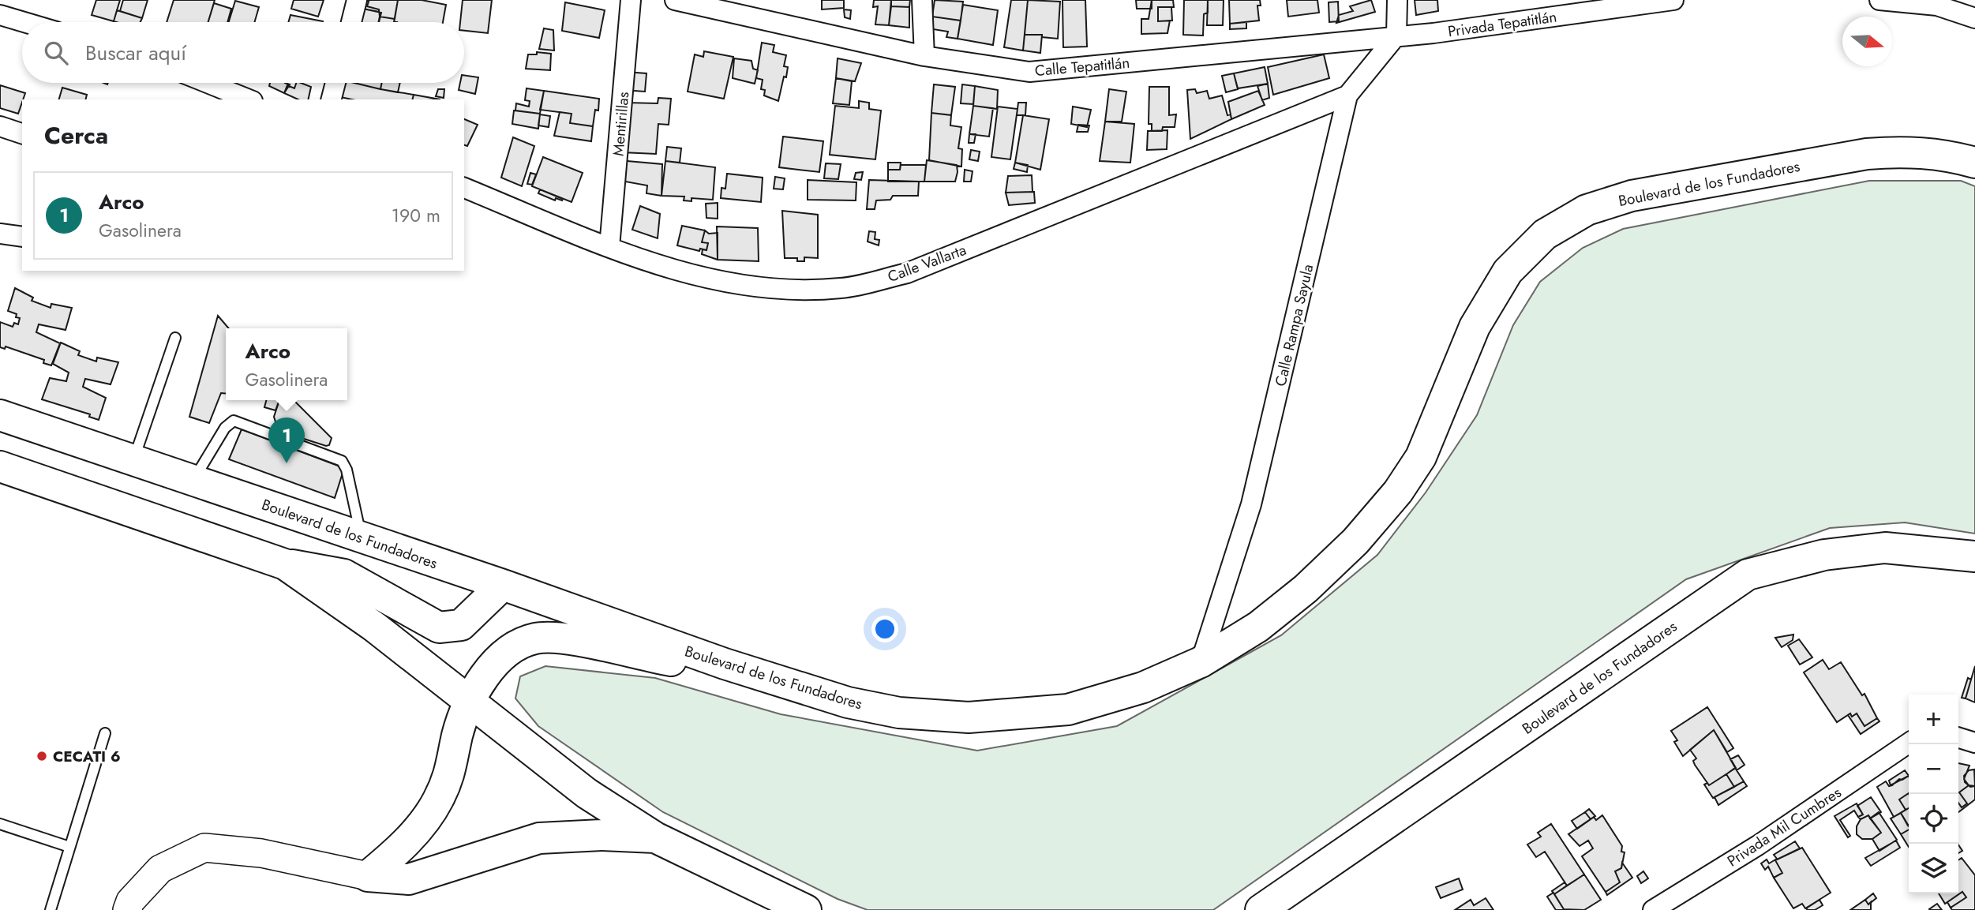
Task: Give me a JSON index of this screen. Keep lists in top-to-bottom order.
{
  "streets": {
    "main road": ["Boulevard de los Fundadores"],
    "street": [
      "Privada Tepatitlán",
      "Calle Tepatitlán",
      "Mentirillas",
      "Calle Vallarta",
      "Calle Rampa Sayula",
      "Privada Mil Cumbres"
    ]
  },
  "crossings": [
    ["Privada Tepatitlán", "Calle Tepatitlán"],
    ["Privada Tepatitlán", "Calle Rampa Sayula"],
    ["Calle Tepatitlán", "Calle Rampa Sayula"],
    ["Mentirillas", "Calle Vallarta"],
    ["Boulevard de los Fundadores", "Calle Rampa Sayula"],
    ["Calle Vallarta", "Calle Rampa Sayula"]
  ],
  "places": ["CECATI 6"],
  "north": "right",
  "page": {
    "search": "Buscar aquí",
    "heading": "Cerca",
    "list": [
      {
        "mark": "1",
        "name": "Arco",
        "note": "Gasolinera",
        "value": "190 m"
      }
    ],
    "popup": ["Arco", "Gasolinera"],
    "pins": "1",
    "map_buttons": ["+", "−"]
  }
}
